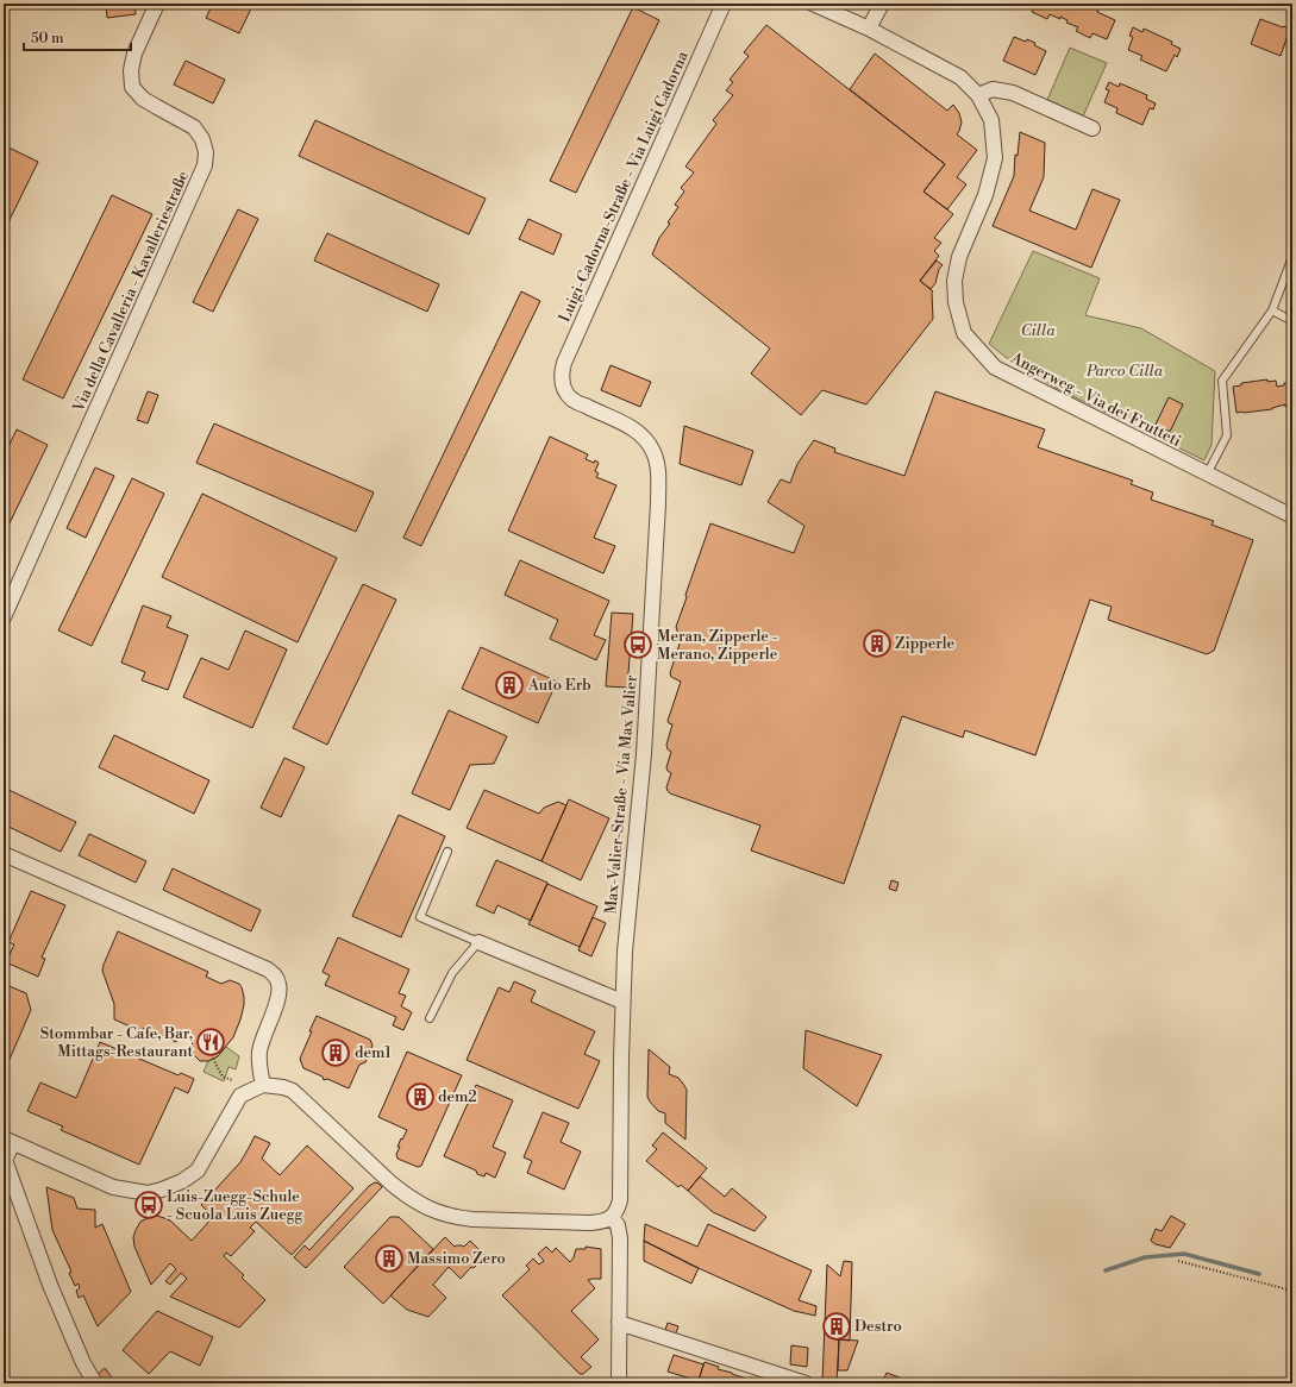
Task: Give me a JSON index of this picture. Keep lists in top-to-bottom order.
{
  "streets": {
    "street": [
      "Luigi-Cadorna-Straße - Via Luigi Cadorna",
      "Via della Cavalleria - Kavalleriestraße",
      "Angerweg - Via dei Frutteti",
      "Max-Valier-Straße - Via Max Valier"
    ]
  },
  "crossings": [
    ["Luigi-Cadorna-Straße - Via Luigi Cadorna", "Max-Valier-Straße - Via Max Valier"]
  ],
  "parks": ["Cilla", "Parco Cilla"],
  "places": {
    "building": [
      "Zipperle",
      "Auto Erb",
      "dem1",
      "dem2",
      "Massimo Zero",
      "Destro"
    ],
    "bus stop": ["Meran, Zipperle - Merano, Zipperle", "Luis-Zuegg-Schule - Scuola Luis Zuegg"],
    "restaurant": ["Stommbar - Cafe, Bar, Mittags-Restaurant"]
  },
  "scale_bar": "50 m"
}
